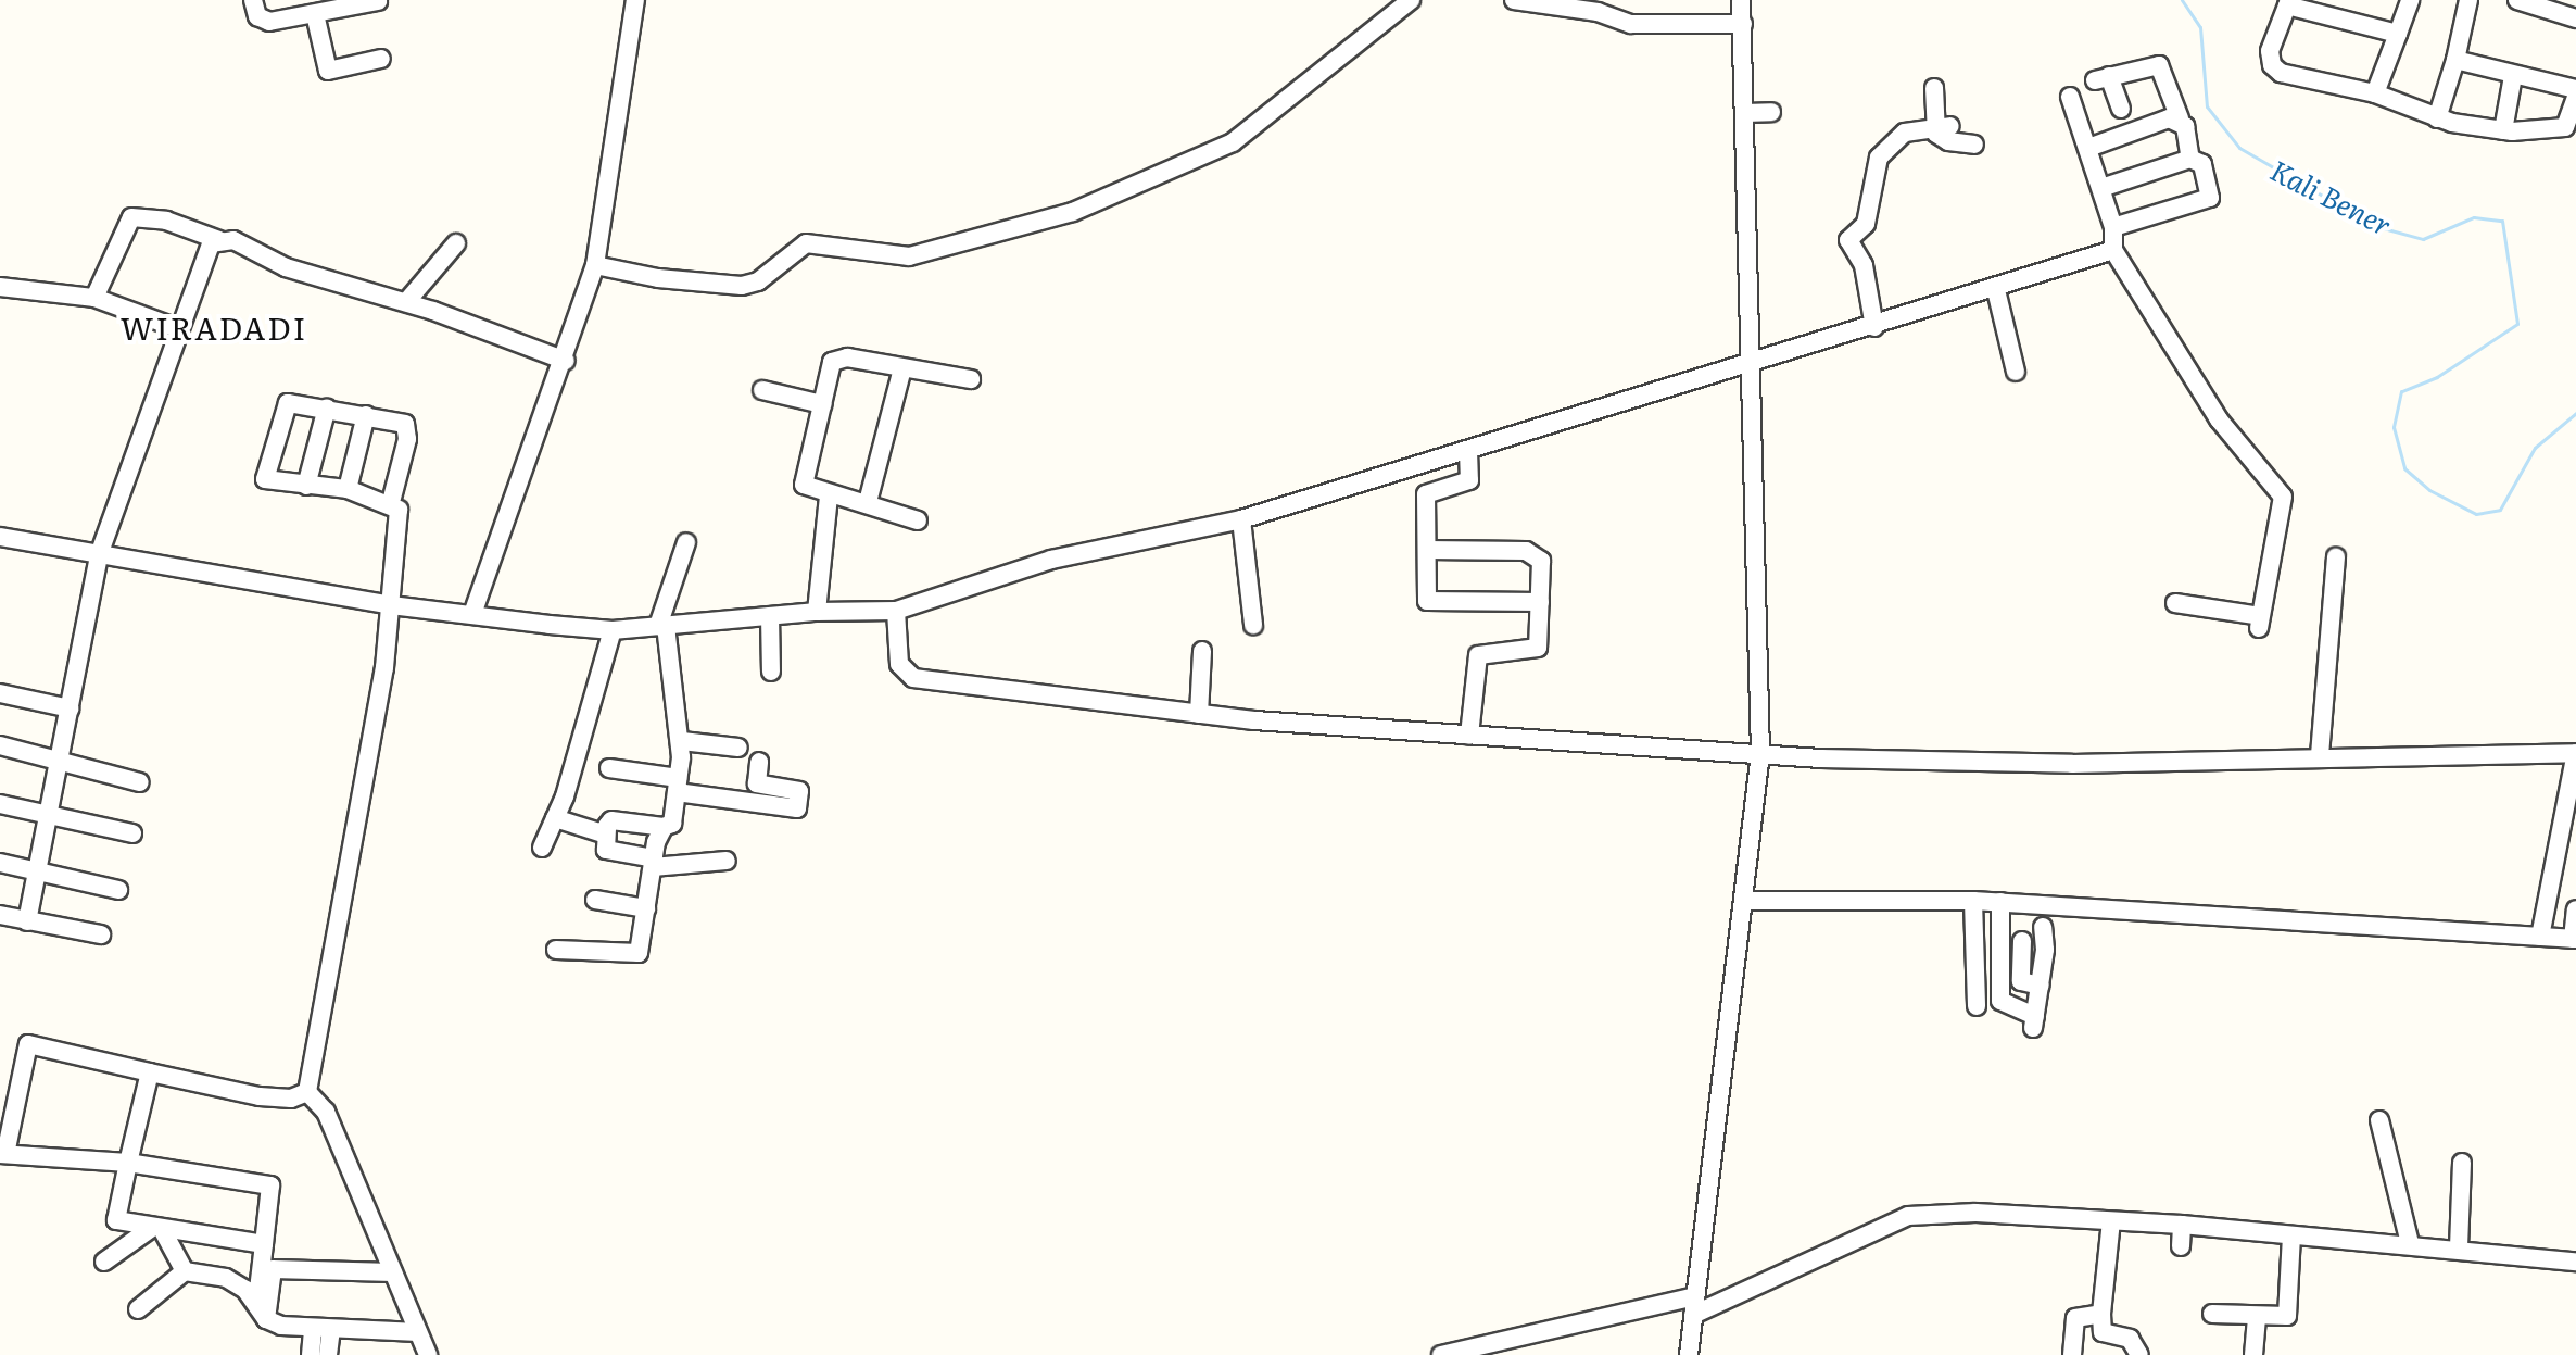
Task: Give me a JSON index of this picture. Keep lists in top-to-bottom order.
{
  "districts": ["WIRADADI"],
  "water": ["Kali Bener"]
}
